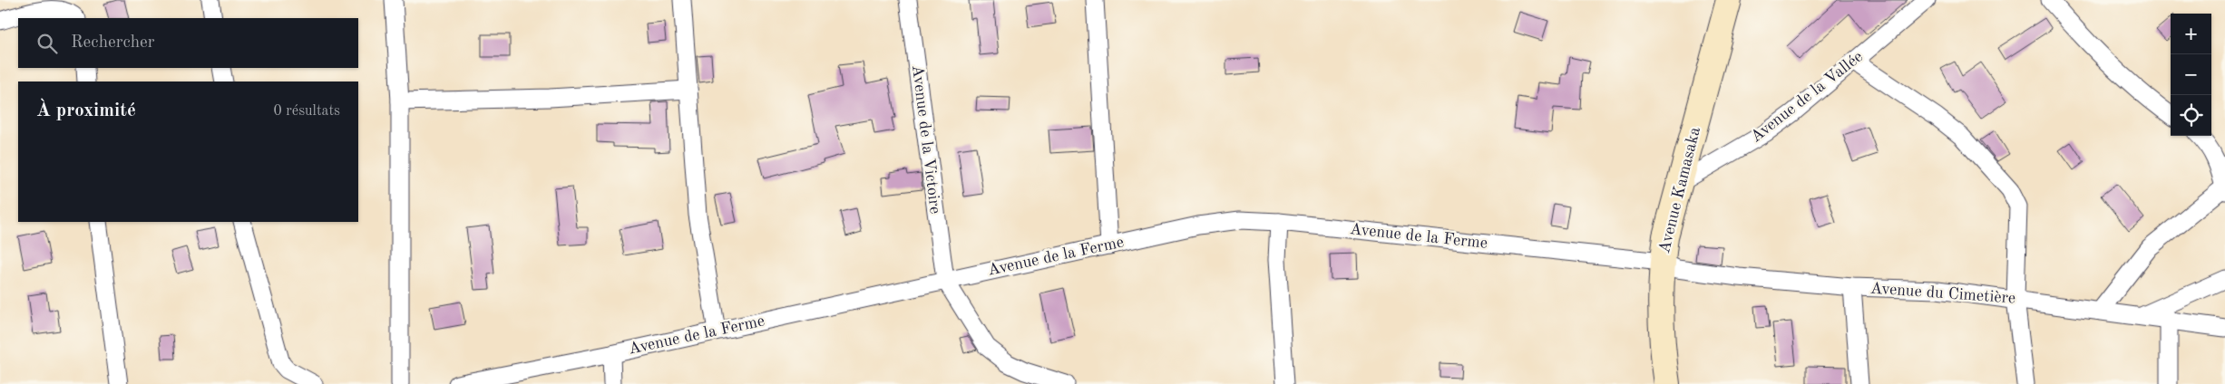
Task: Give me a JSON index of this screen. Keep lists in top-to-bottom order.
{
  "streets": {
    "street": [
      "Avenue de la Vallée",
      "Avenue de la Victoire",
      "Avenue Kamasaka",
      "Avenue de la Ferme",
      "Avenue du Cimetière"
    ]
  },
  "crossings": [
    ["Avenue de la Vallée", "Avenue Kamasaka"],
    ["Avenue de la Victoire", "Avenue de la Ferme"],
    ["Avenue Kamasaka", "Avenue de la Ferme"],
    ["Avenue Kamasaka", "Avenue du Cimetière"],
    ["Avenue de la Ferme", "Avenue du Cimetière"]
  ],
  "page": {
    "map_buttons": ["+", "−"],
    "search": "Rechercher",
    "heading": ["À proximité", "0 résultats"]
  }
}
